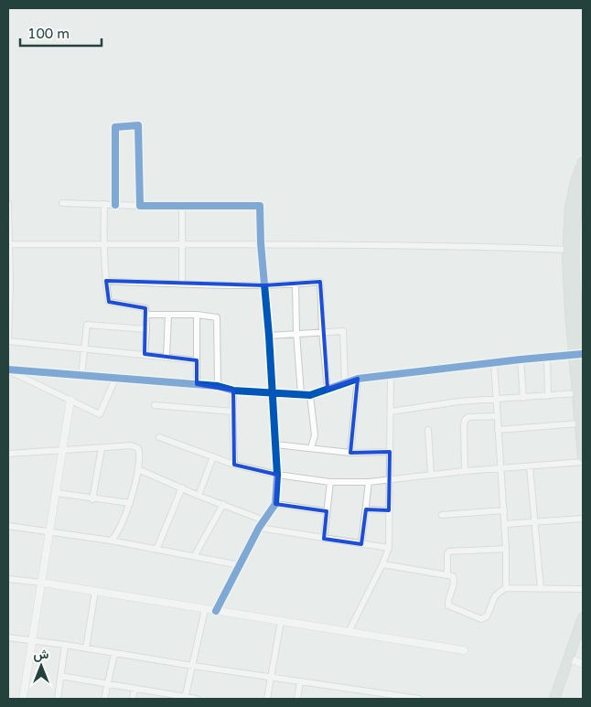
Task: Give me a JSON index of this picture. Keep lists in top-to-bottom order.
{
  "scale_bar": "100 m",
  "north": "top"
}
